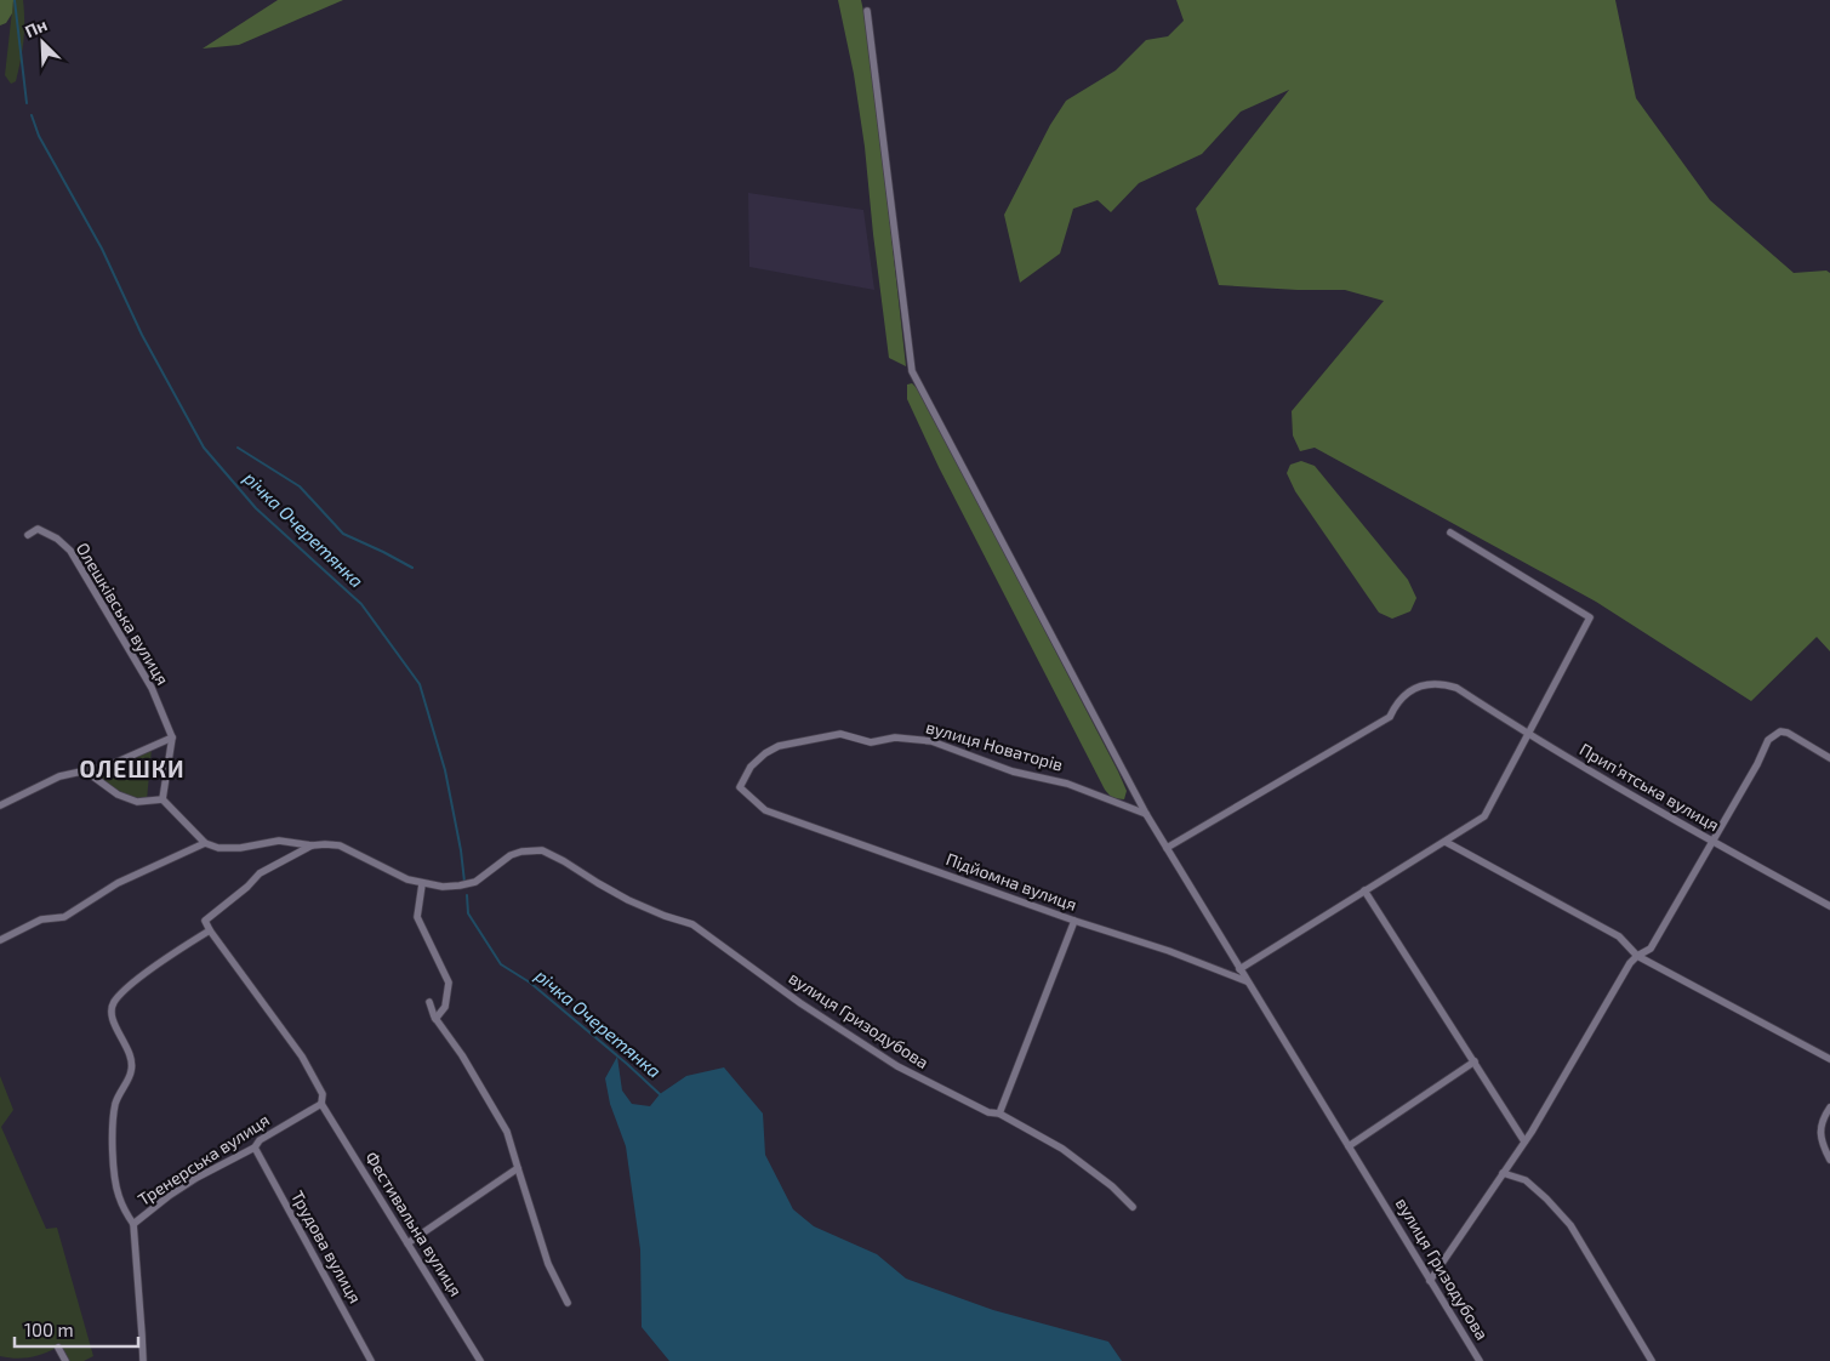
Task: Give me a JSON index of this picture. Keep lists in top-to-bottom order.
{
  "streets": {
    "street": [
      "Олешківська вулиця",
      "вулиця Новаторів",
      "Прип’ятська вулиця",
      "Підйомна вулиця",
      "вулиця Гризодубова",
      "Тренерська вулиця",
      "Фестивальна вулиця",
      "Трудова вулиця"
    ]
  },
  "crossings": [
    ["вулиця Новаторів", "Підйомна вулиця"],
    ["вулиця Новаторів", "вулиця Гризодубова"],
    ["Прип’ятська вулиця", "вулиця Гризодубова"],
    ["Підйомна вулиця", "вулиця Гризодубова"],
    ["Тренерська вулиця", "Фестивальна вулиця"],
    ["Тренерська вулиця", "Трудова вулиця"]
  ],
  "districts": ["ОЛЕШКИ"],
  "water": ["річка Очеретянка"],
  "scale_bar": "100 m",
  "north": "top left"
}
